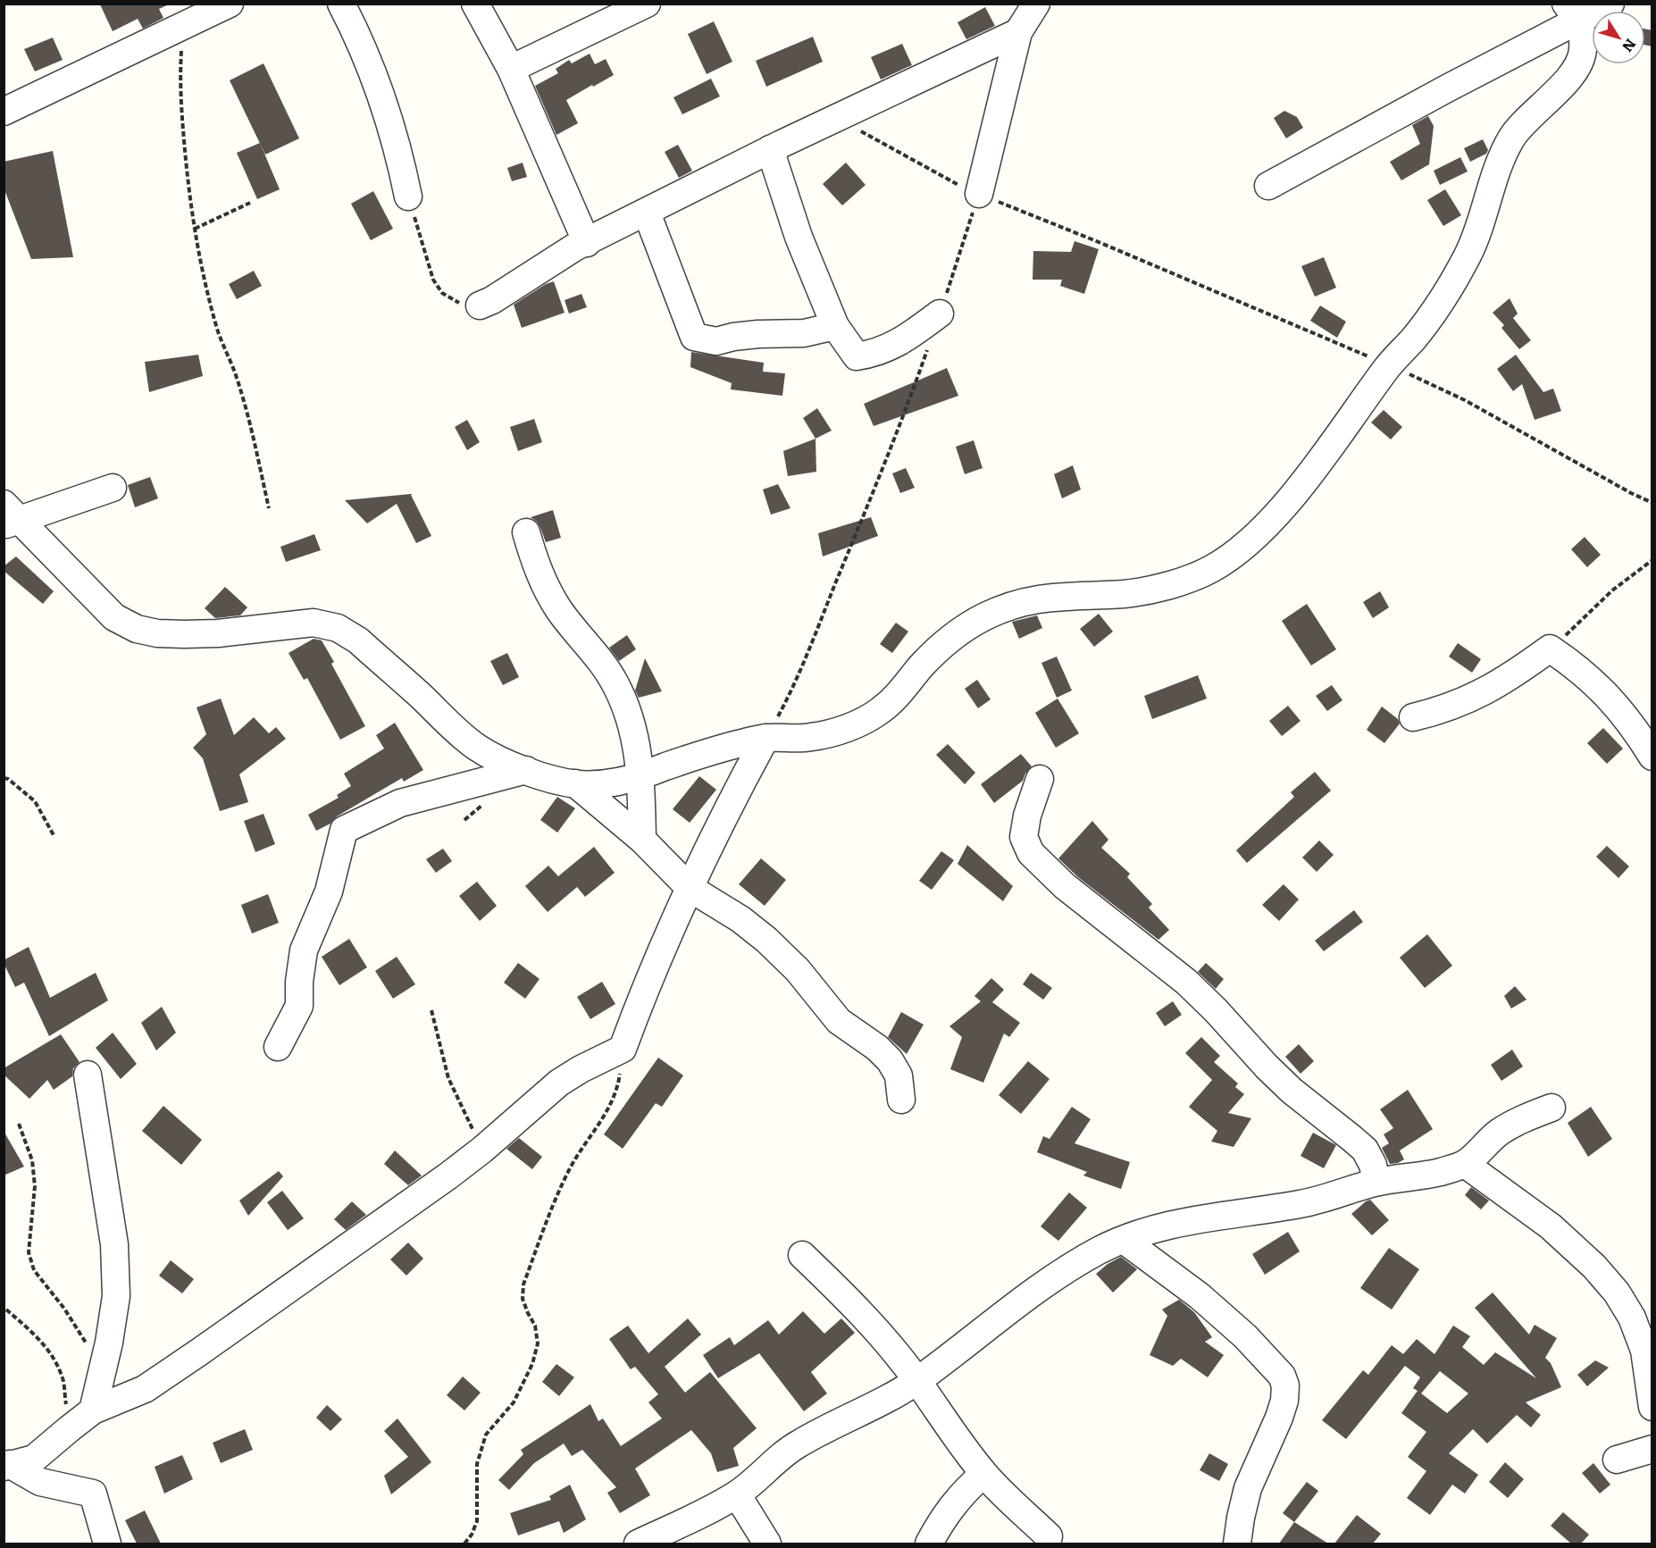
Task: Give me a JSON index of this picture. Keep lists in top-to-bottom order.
{
  "north": "bottom right"
}
